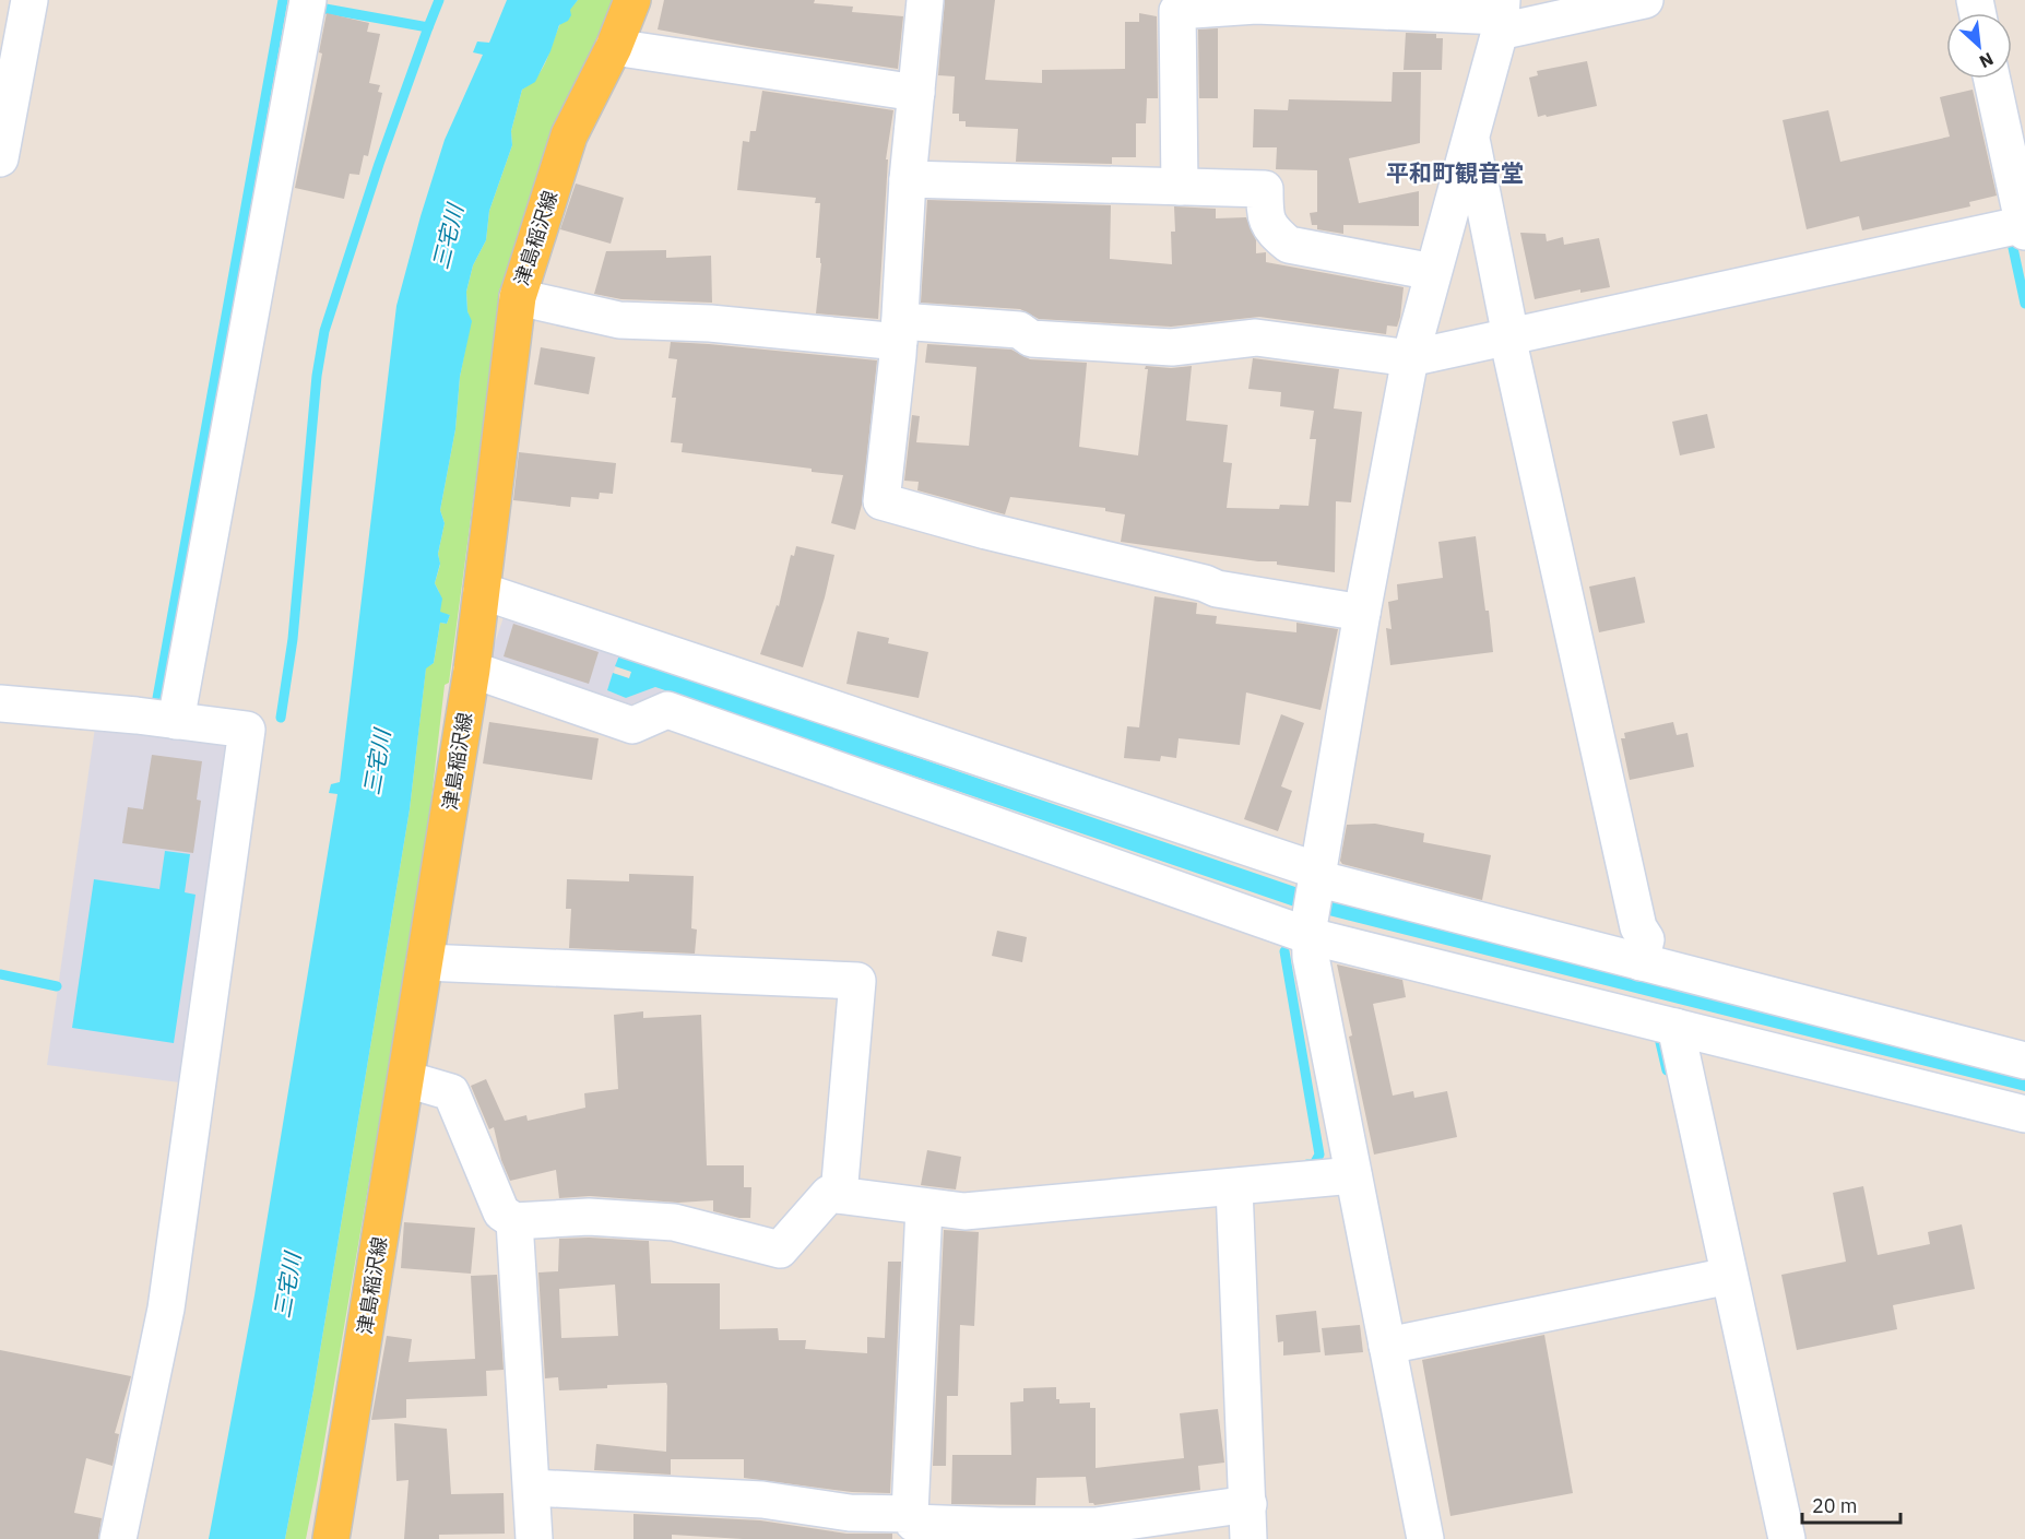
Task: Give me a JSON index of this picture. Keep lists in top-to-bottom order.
{
  "streets": {
    "main road": ["津島稲沢線"]
  },
  "districts": ["平和町観音堂"],
  "water": ["三宅川"],
  "scale_bar": "20 m",
  "north": "bottom right"
}
